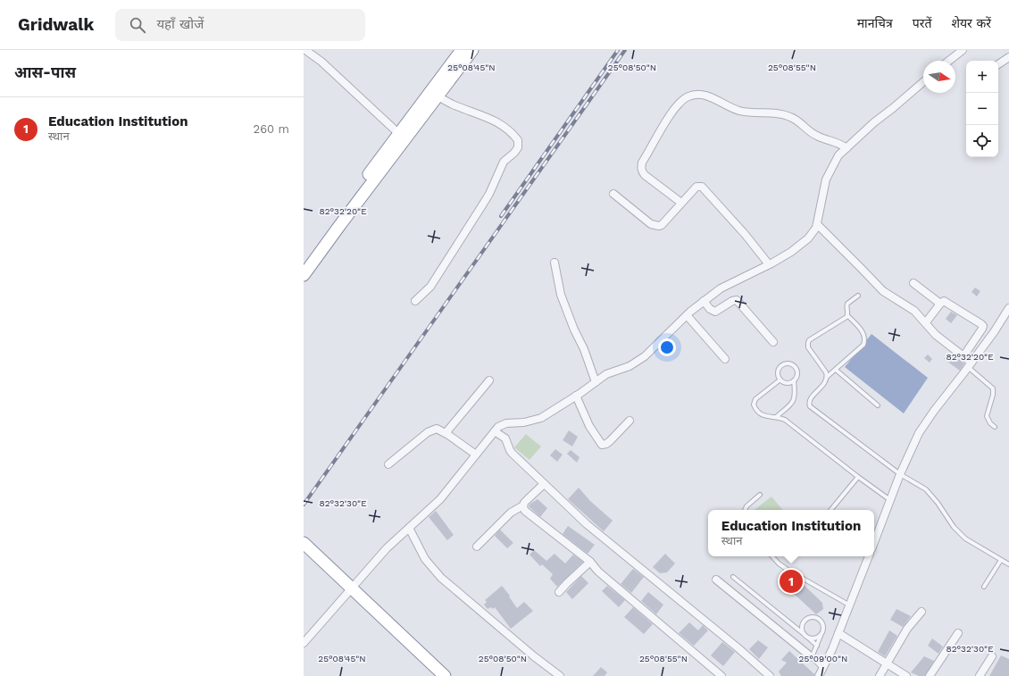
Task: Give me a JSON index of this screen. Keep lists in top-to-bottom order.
{
  "north": "right",
  "page": {
    "header": "Gridwalk",
    "search": "यहाँ खोजें",
    "nav": ["मानचित्र", "परतें", "शेयर करें"],
    "heading": "आस-पास",
    "map_buttons": ["+", "−"],
    "list": [
      {
        "mark": "1",
        "name": "Education Institution",
        "note": "स्थान",
        "value": "260 m"
      }
    ],
    "popup": ["Education Institution", "स्थान"],
    "pins": "1"
  },
  "coordinates": [
    "25°08'45\"N",
    "25°08'50\"N",
    "25°08'55\"N",
    "82°32'20\"E",
    "82°32'30\"E",
    "25°09'00\"N"
  ]
}
